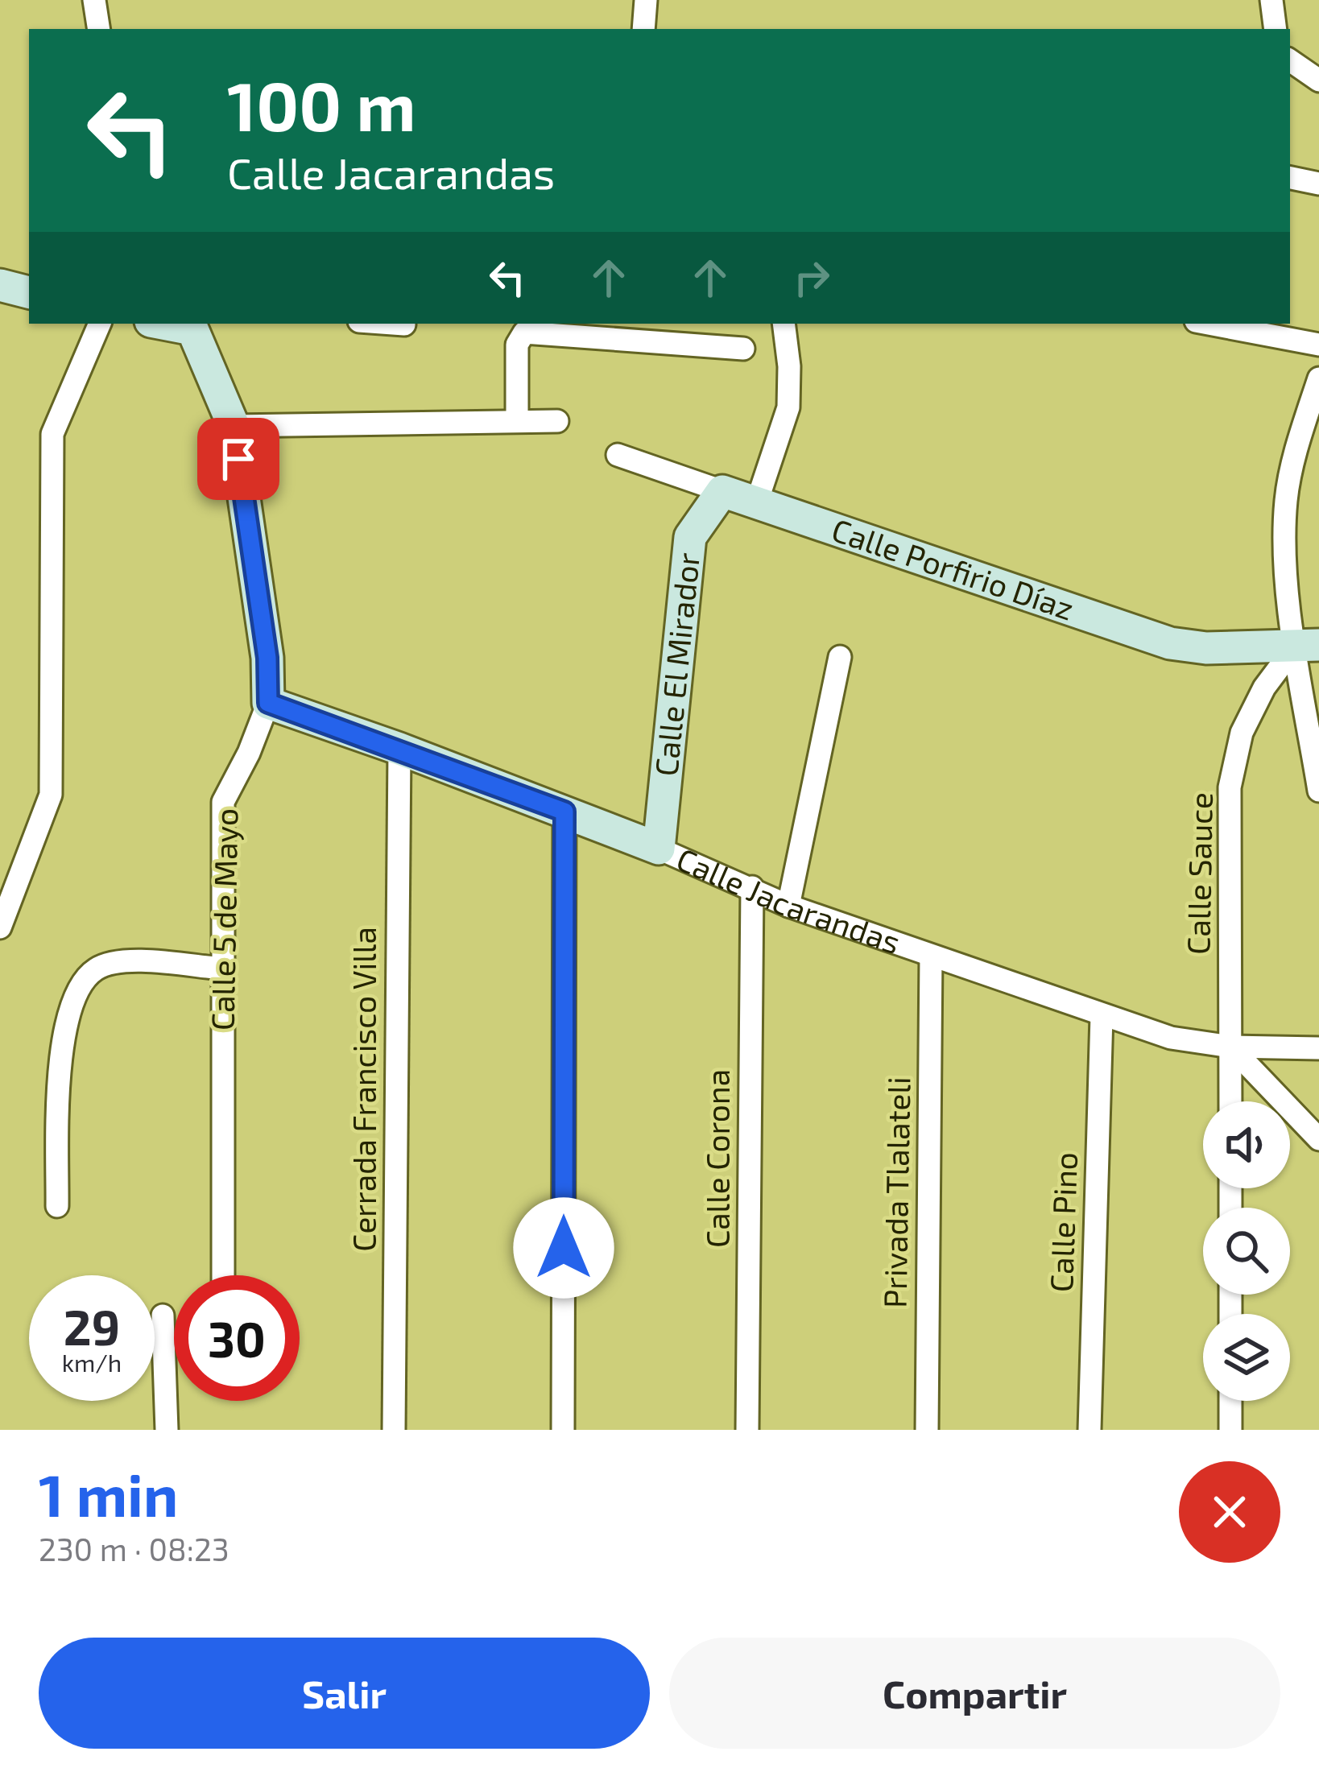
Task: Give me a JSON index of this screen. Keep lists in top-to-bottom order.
{
  "streets": {
    "street": [
      "Calle Porfirio Díaz",
      "Calle El Mirador",
      "Calle Sauce",
      "Calle Jacarandas",
      "Calle 5 de Mayo",
      "Cerrada Francisco Villa",
      "Calle Corona",
      "Privada Tlalateli",
      "Calle Pino"
    ]
  },
  "crossings": [
    ["Calle Porfirio Díaz", "Calle El Mirador"],
    ["Calle Porfirio Díaz", "Calle Sauce"],
    ["Calle El Mirador", "Calle Jacarandas"],
    ["Calle Sauce", "Calle Jacarandas"],
    ["Calle Jacarandas", "Calle 5 de Mayo"],
    ["Calle Jacarandas", "Cerrada Francisco Villa"],
    ["Calle Jacarandas", "Calle Corona"],
    ["Calle Jacarandas", "Privada Tlalateli"],
    ["Calle Jacarandas", "Calle Pino"]
  ],
  "page": {
    "turn": ["100 m", "Calle Jacarandas"],
    "speed": "29 km/h",
    "limit": "30",
    "heading": ["1 min", "230 m · 08:23"],
    "buttons": ["Salir", "Compartir"]
  }
}
